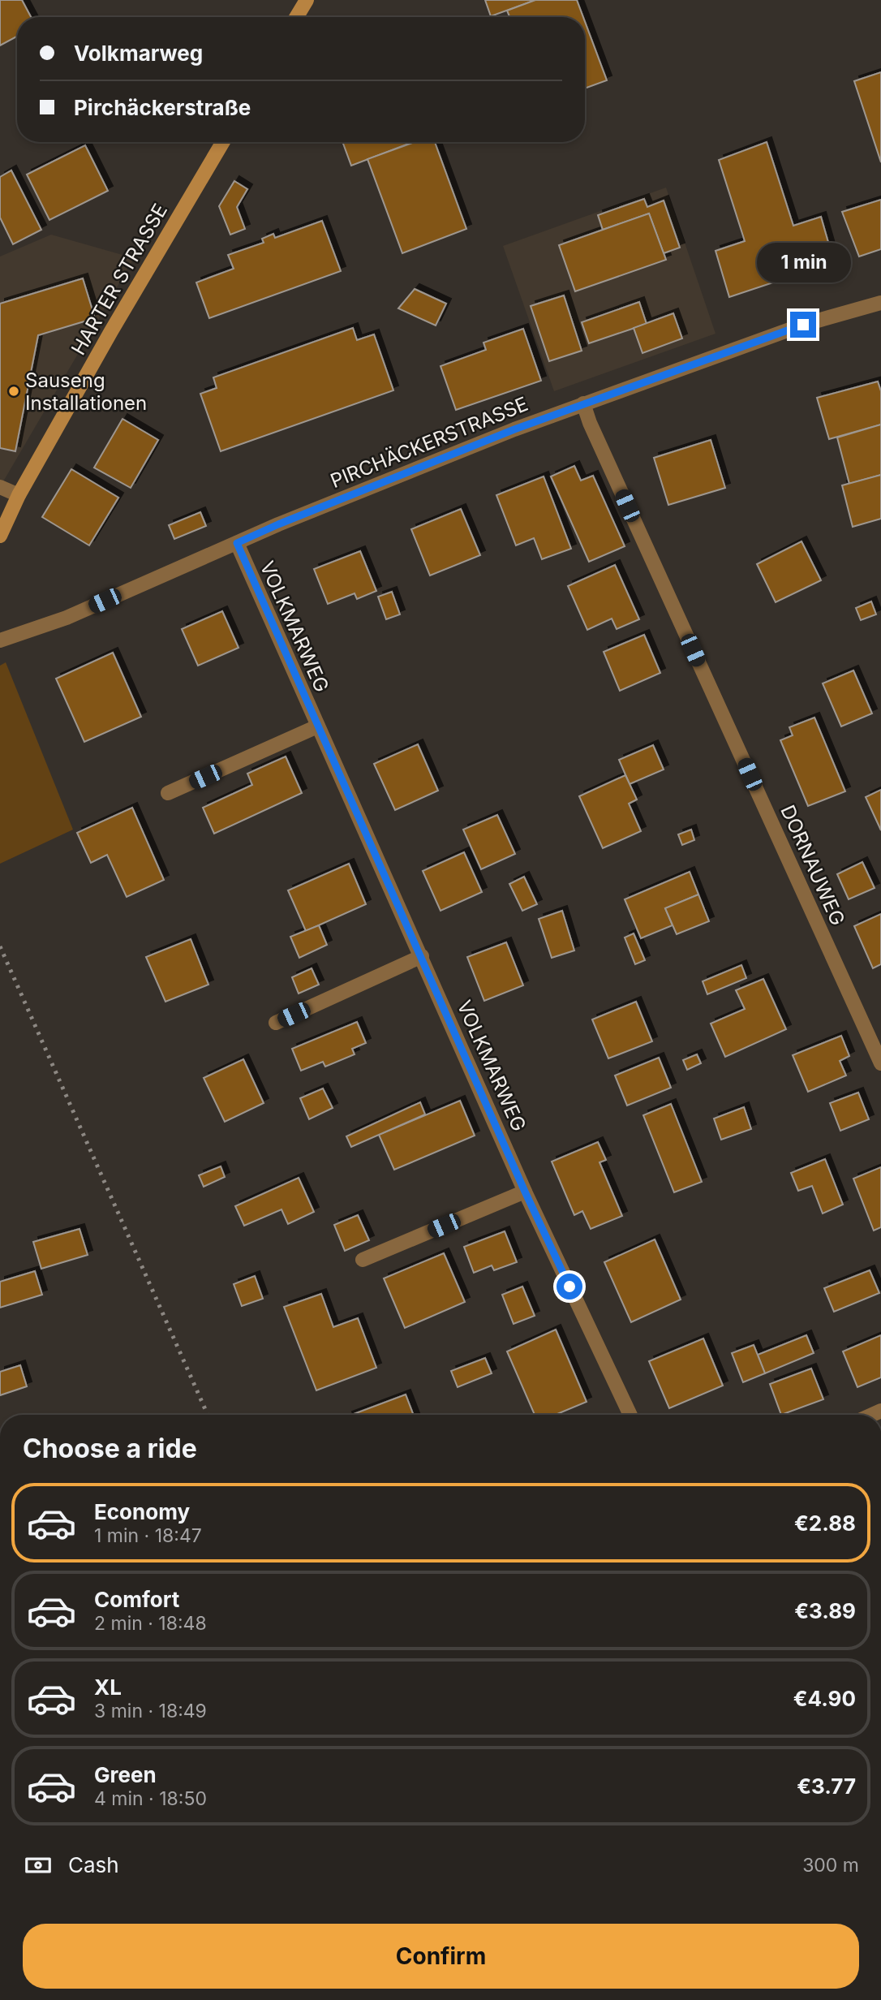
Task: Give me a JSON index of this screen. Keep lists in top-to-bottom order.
{
  "streets": {
    "main road": ["HARTER STRASSE"],
    "street": ["PIRCHÄCKERSTRASSE", "VOLKMARWEG", "DORNAUWEG"]
  },
  "crossings": [
    ["PIRCHÄCKERSTRASSE", "VOLKMARWEG"],
    ["PIRCHÄCKERSTRASSE", "DORNAUWEG"]
  ],
  "places": ["Sauseng Installationen"],
  "page": {
    "banner": ["Volkmarweg", "Pirchäckerstraße"],
    "bubble": "1 min",
    "heading": "Choose a ride",
    "list": [
      {
        "name": "Economy",
        "note": "1 min · 18:47",
        "value": "€2.88"
      },
      {
        "name": "Comfort",
        "note": "2 min · 18:48",
        "value": "€3.89"
      },
      {
        "name": "XL",
        "note": "3 min · 18:49",
        "value": "€4.90"
      },
      {
        "name": "Green",
        "note": "4 min · 18:50",
        "value": "€3.77"
      }
    ],
    "pay": ["Cash", "300 m"],
    "buttons": "Confirm"
  }
}
